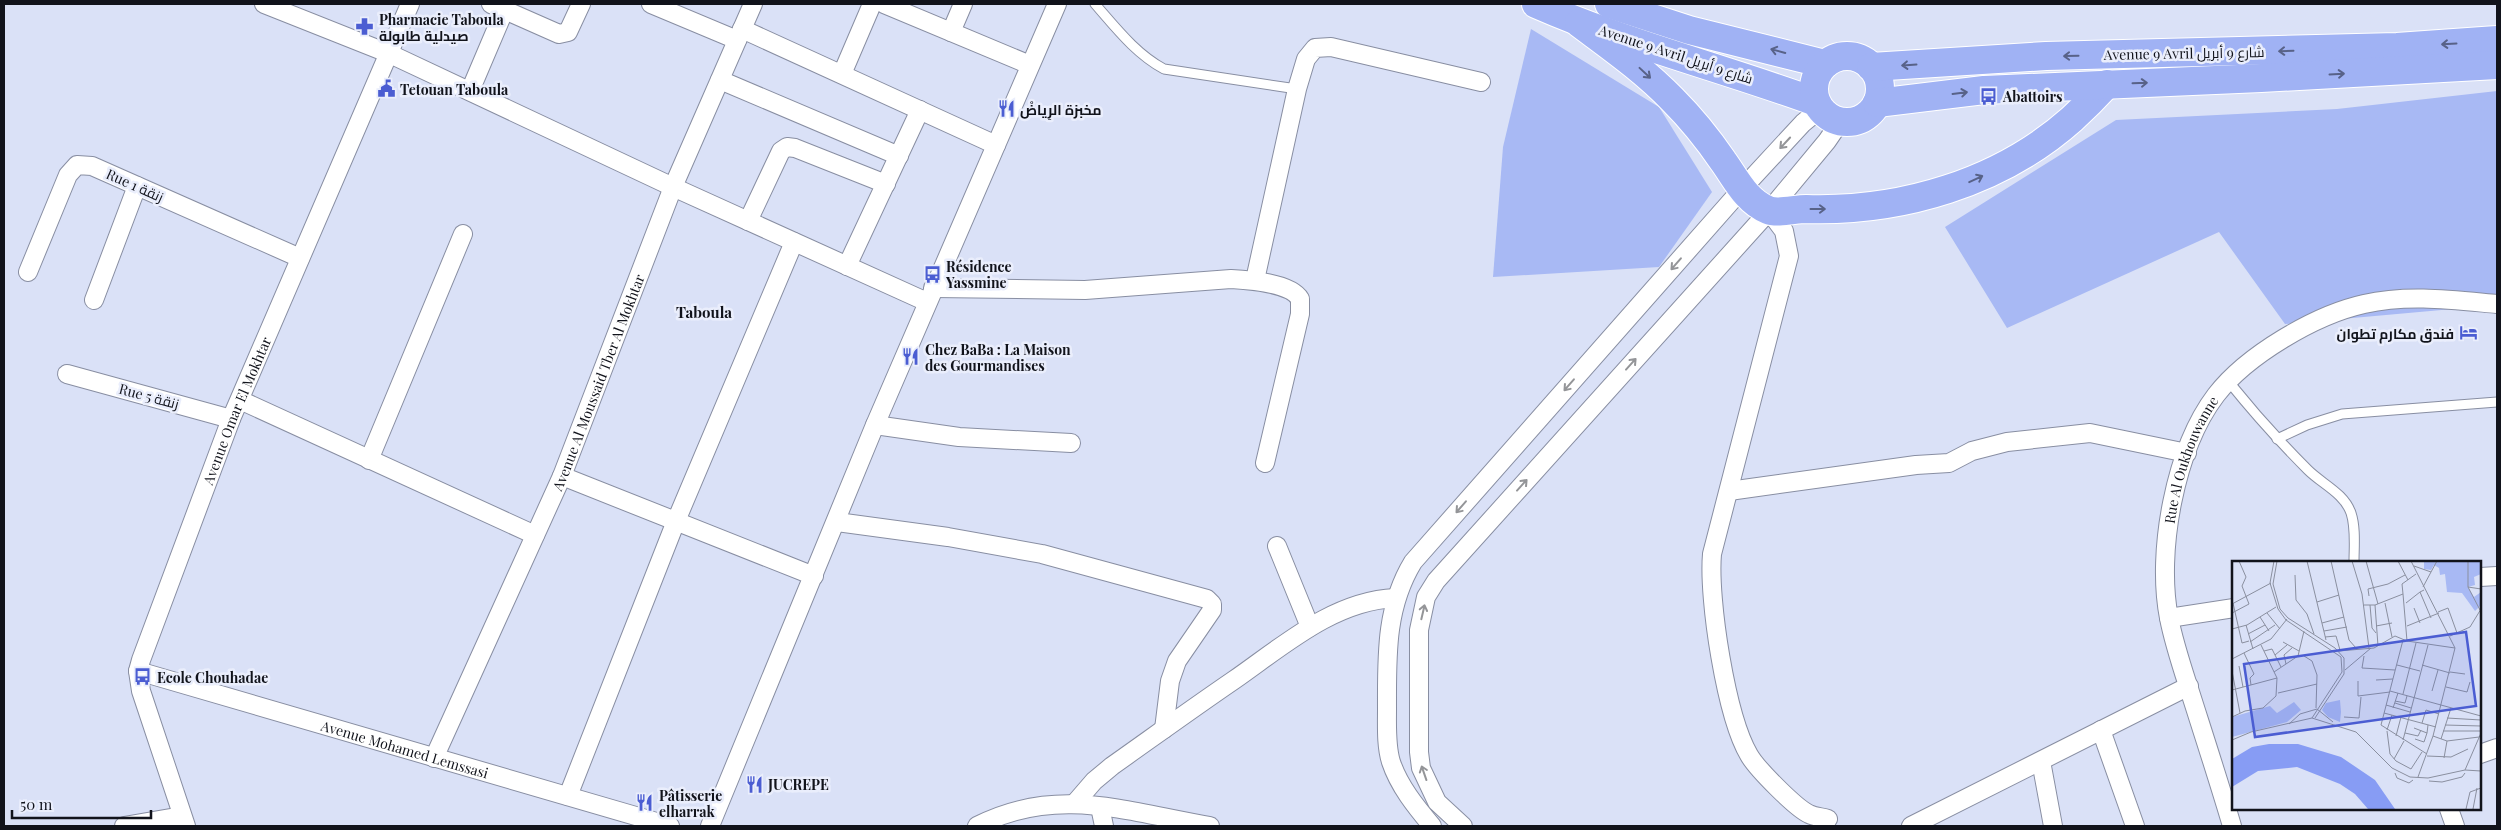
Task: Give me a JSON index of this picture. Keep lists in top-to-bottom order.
{
  "streets": {
    "highway": ["Avenue 9 Avril شارع 9 أبريل"],
    "street": [
      "Rue 1 زنقة",
      "Avenue Al Moussaid Tber Al Mokhtar",
      "Rue 5 زنقة",
      "Avenue Omar El Mokhtar",
      "Rue Al Oukhouwanne",
      "Avenue Mohamed Lemssasi"
    ]
  },
  "crossings": [
    ["Rue 1 زنقة", "Avenue Omar El Mokhtar"],
    ["Avenue Al Moussaid Tber Al Mokhtar", "Avenue Mohamed Lemssasi"],
    ["Rue 5 زنقة", "Avenue Omar El Mokhtar"],
    ["Avenue Omar El Mokhtar", "Avenue Mohamed Lemssasi"]
  ],
  "districts": ["Taboula"],
  "places": {
    "pharmacy": ["Pharmacie Taboula صيدلية طابولة"],
    "public building": ["Tetouan Taboula"],
    "bus stop": ["Abattoirs", "Résidence Yassmine", "Ecole Chouhadae"],
    "restaurant": [
      "مخبزة الرِياضْ",
      "Chez BaBa : La Maison des Gourmandises",
      "JUCREPE",
      "Pâtisserie elharrak"
    ],
    "hotel": ["فندق مكارم تطوان"]
  },
  "scale_bar": "50 m"
}
